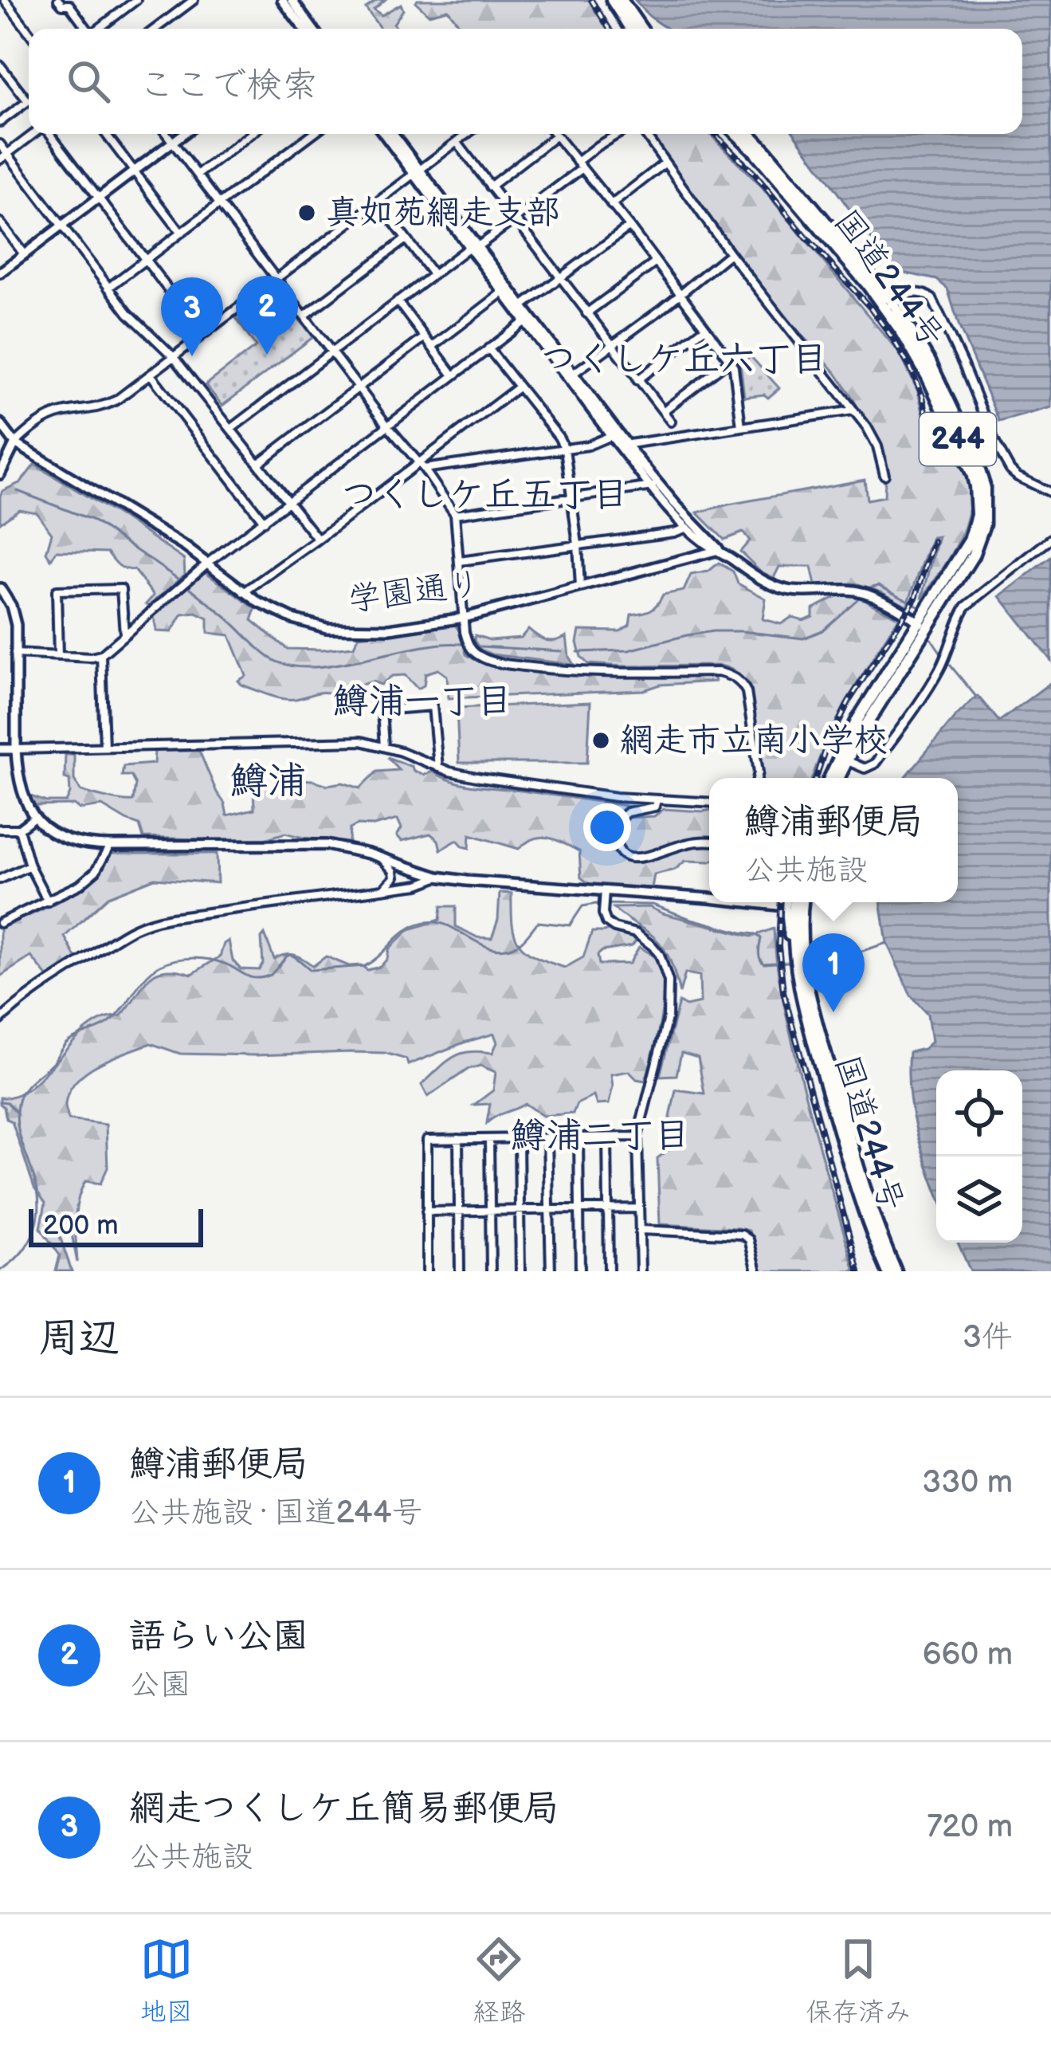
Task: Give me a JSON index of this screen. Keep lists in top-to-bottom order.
{
  "streets": {
    "highway": ["国道244号", "244"],
    "street": ["学園通り"]
  },
  "districts": [
    "つくしケ丘六丁目",
    "つくしケ丘五丁目",
    "鱒浦一丁目",
    "鱒浦",
    "鱒浦二丁目"
  ],
  "places": ["真如苑網走支部", "網走市立南小学校"],
  "scale_bar": "200 m",
  "page": {
    "search": "ここで検索",
    "pins": ["2", "3", "1"],
    "popup": ["鱒浦郵便局", "公共施設"],
    "scale": "200 m",
    "heading": ["周辺", "3件"],
    "list": [
      {
        "mark": "1",
        "name": "鱒浦郵便局",
        "note": "公共施設 · 国道244号",
        "value": "330 m"
      },
      {
        "mark": "2",
        "name": "語らい公園",
        "note": "公園",
        "value": "660 m"
      },
      {
        "mark": "3",
        "name": "網走つくしケ丘簡易郵便局",
        "note": "公共施設",
        "value": "720 m"
      }
    ],
    "nav": ["地図", "経路", "保存済み"]
  }
}
